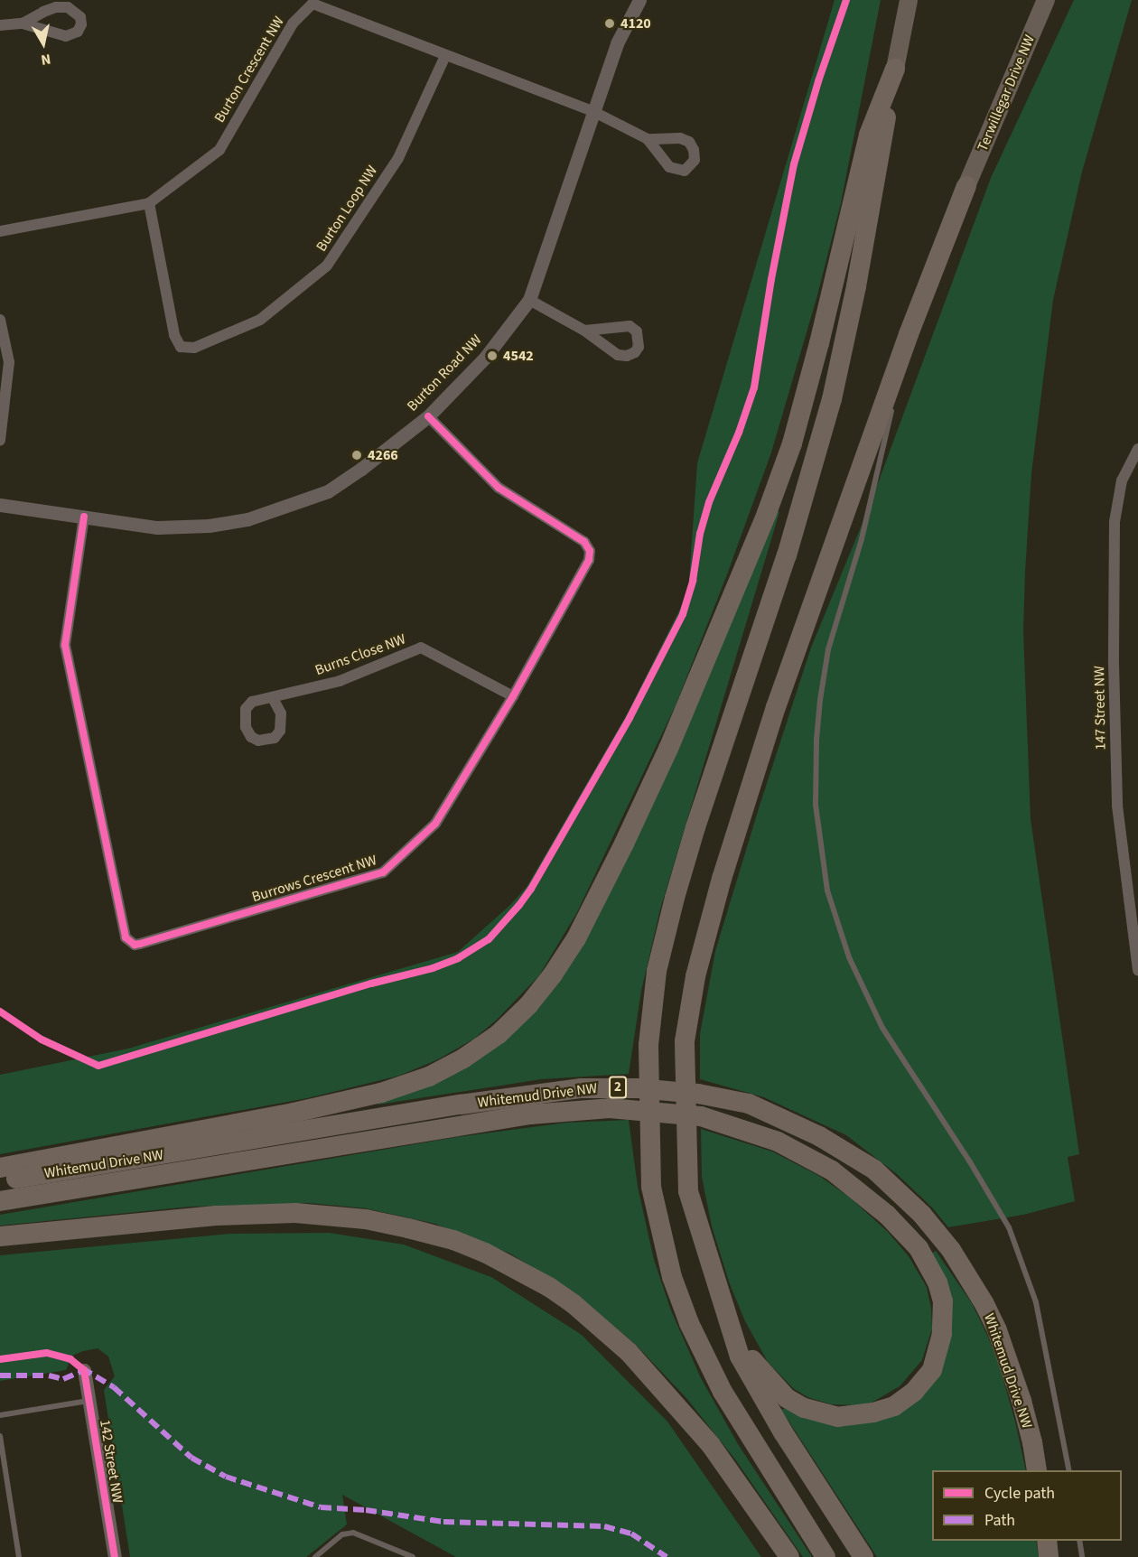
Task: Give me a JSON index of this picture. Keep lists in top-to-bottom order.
{
  "streets": {
    "highway": ["2", "Whitemud Drive NW"],
    "main road": ["Terwillegar Drive NW"],
    "street": [
      "Burton Crescent NW",
      "Burton Loop NW",
      "Burton Road NW",
      "Burns Close NW",
      "147 Street NW",
      "Burrows Crescent NW",
      "142 Street NW"
    ]
  },
  "crossings": [
    ["Burton Crescent NW", "Burton Loop NW"],
    ["Burton Crescent NW", "Burton Road NW"],
    ["Burton Road NW", "Burrows Crescent NW"],
    ["Burns Close NW", "Burrows Crescent NW"]
  ],
  "places": ["4120", "4542", "4266"],
  "legend": ["Cycle path", "Path"],
  "north": "bottom"
}
